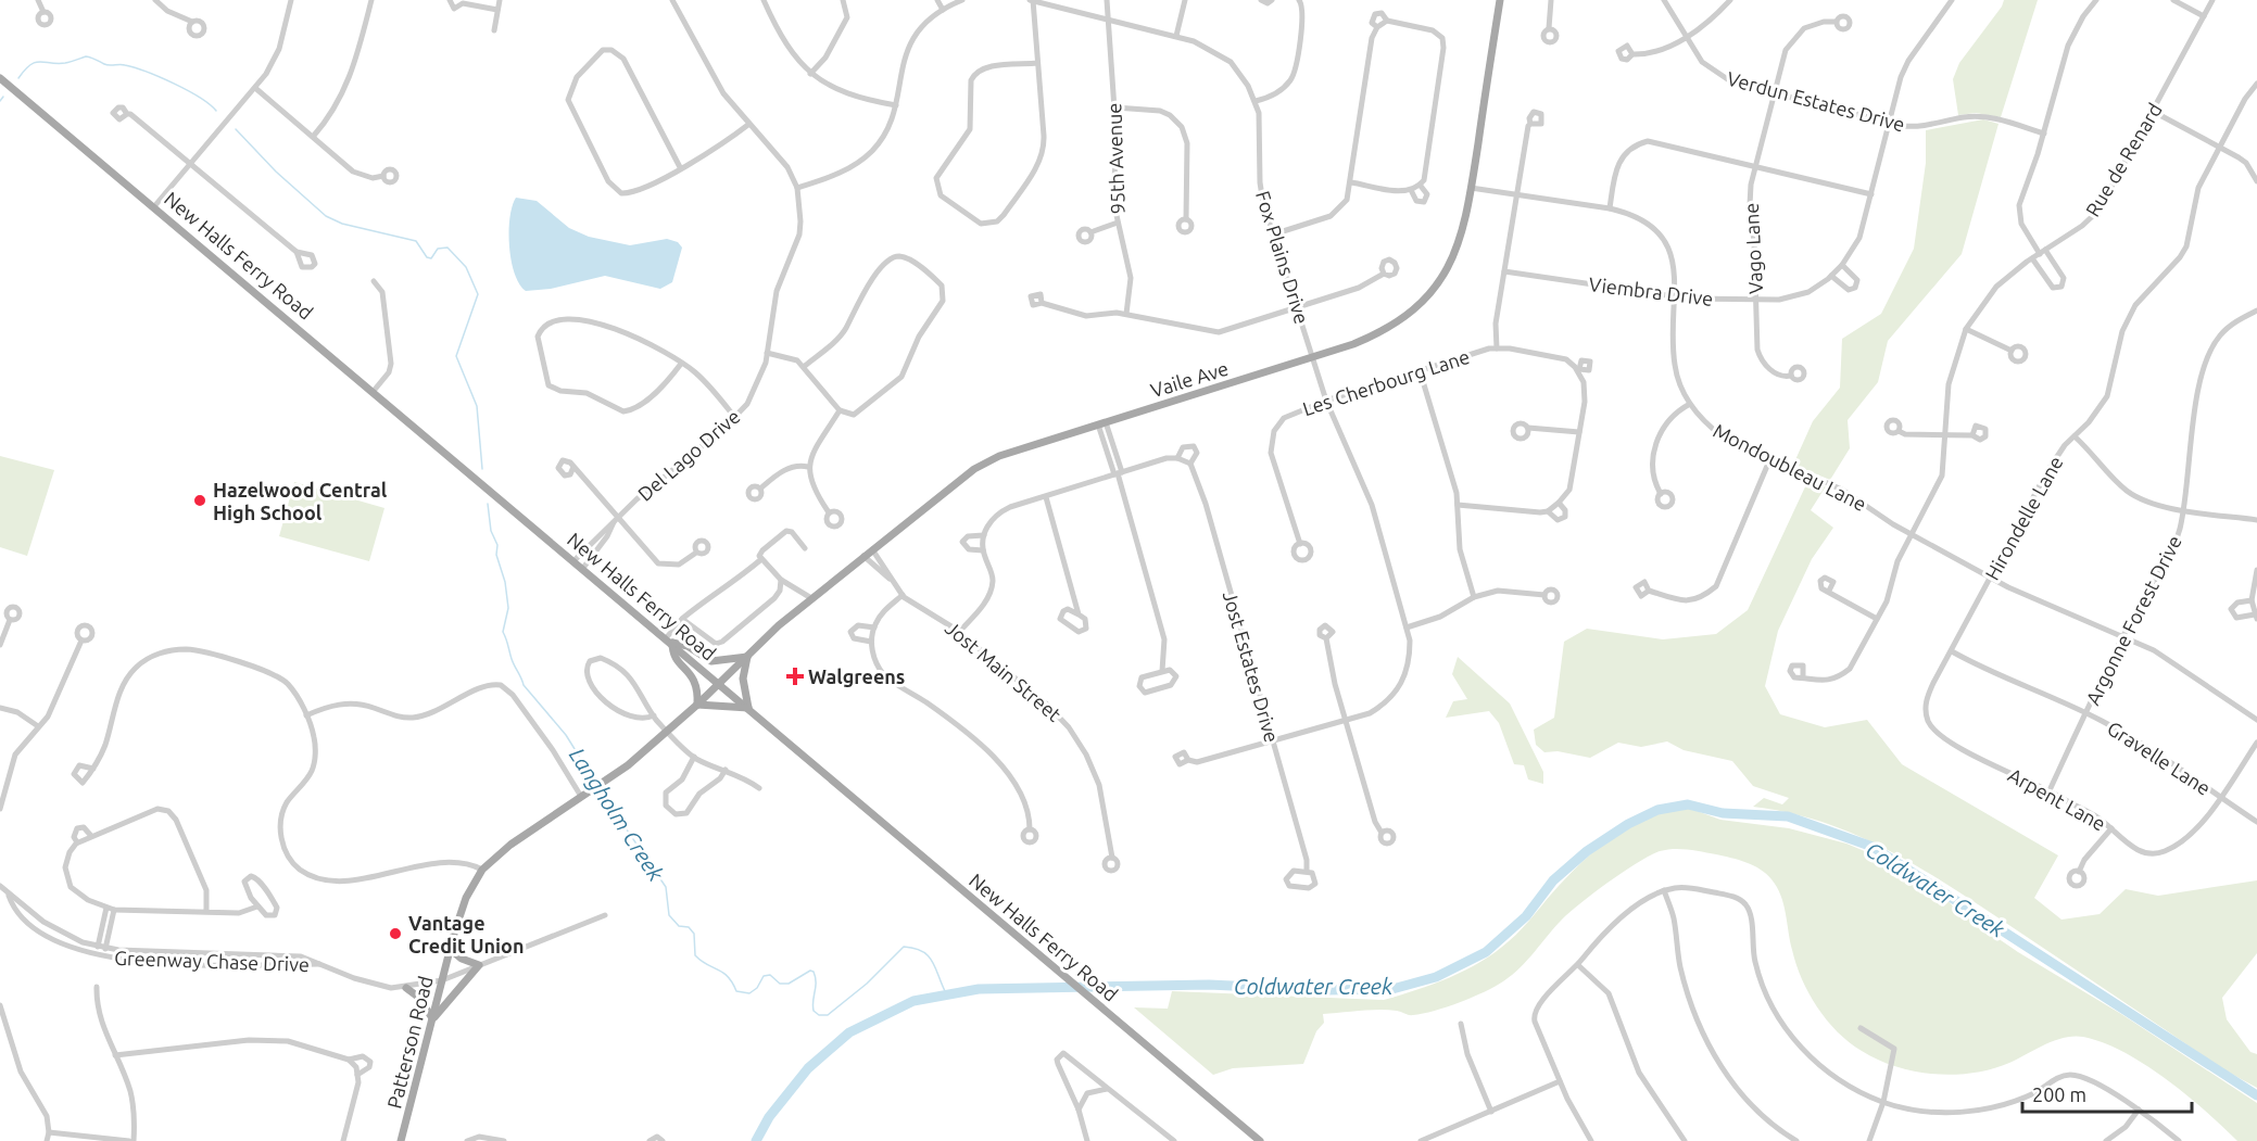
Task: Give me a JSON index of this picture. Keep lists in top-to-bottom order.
{
  "streets": {
    "main road": ["New Halls Ferry Road", "Vaile Ave", "Patterson Road"],
    "street": [
      "Verdun Estates Drive",
      "95th Avenue",
      "Rue de Renard",
      "Vago Lane",
      "Fox Plains Drive",
      "Viembra Drive",
      "Les Cherbourg Lane",
      "Del Lago Drive",
      "Mondoubleau Lane",
      "Hirondelle Lane",
      "Argonne Forest Drive",
      "Jost Estates Drive",
      "Jost Main Street",
      "Gravelle Lane",
      "Arpent Lane",
      "Greenway Chase Drive"
    ]
  },
  "crossings": [
    ["Verdun Estates Drive", "Vago Lane"],
    ["Verdun Estates Drive", "Viembra Drive"],
    ["95th Avenue", "Fox Plains Drive"],
    ["Rue de Renard", "Mondoubleau Lane"],
    ["Vago Lane", "Viembra Drive"],
    ["New Halls Ferry Road", "Vaile Ave"],
    ["New Halls Ferry Road", "Del Lago Drive"],
    ["New Halls Ferry Road", "Patterson Road"],
    ["Fox Plains Drive", "Vaile Ave"],
    ["Fox Plains Drive", "Les Cherbourg Lane"],
    ["Fox Plains Drive", "Jost Estates Drive"],
    ["Viembra Drive", "Mondoubleau Lane"],
    ["Vaile Ave", "Mondoubleau Lane"],
    ["Vaile Ave", "Jost Main Street"],
    ["Vaile Ave", "Patterson Road"],
    ["Mondoubleau Lane", "Hirondelle Lane"],
    ["Mondoubleau Lane", "Argonne Forest Drive"],
    ["Hirondelle Lane", "Gravelle Lane"],
    ["Hirondelle Lane", "Arpent Lane"],
    ["Argonne Forest Drive", "Gravelle Lane"],
    ["Argonne Forest Drive", "Arpent Lane"],
    ["Gravelle Lane", "Arpent Lane"],
    ["Greenway Chase Drive", "Patterson Road"]
  ],
  "water": ["Langholm Creek", "Coldwater Creek"],
  "places": {
    "other": ["Hazelwood Central High School", "Vantage Credit Union"],
    "health": ["Walgreens"]
  },
  "scale_bar": "200 m"
}
